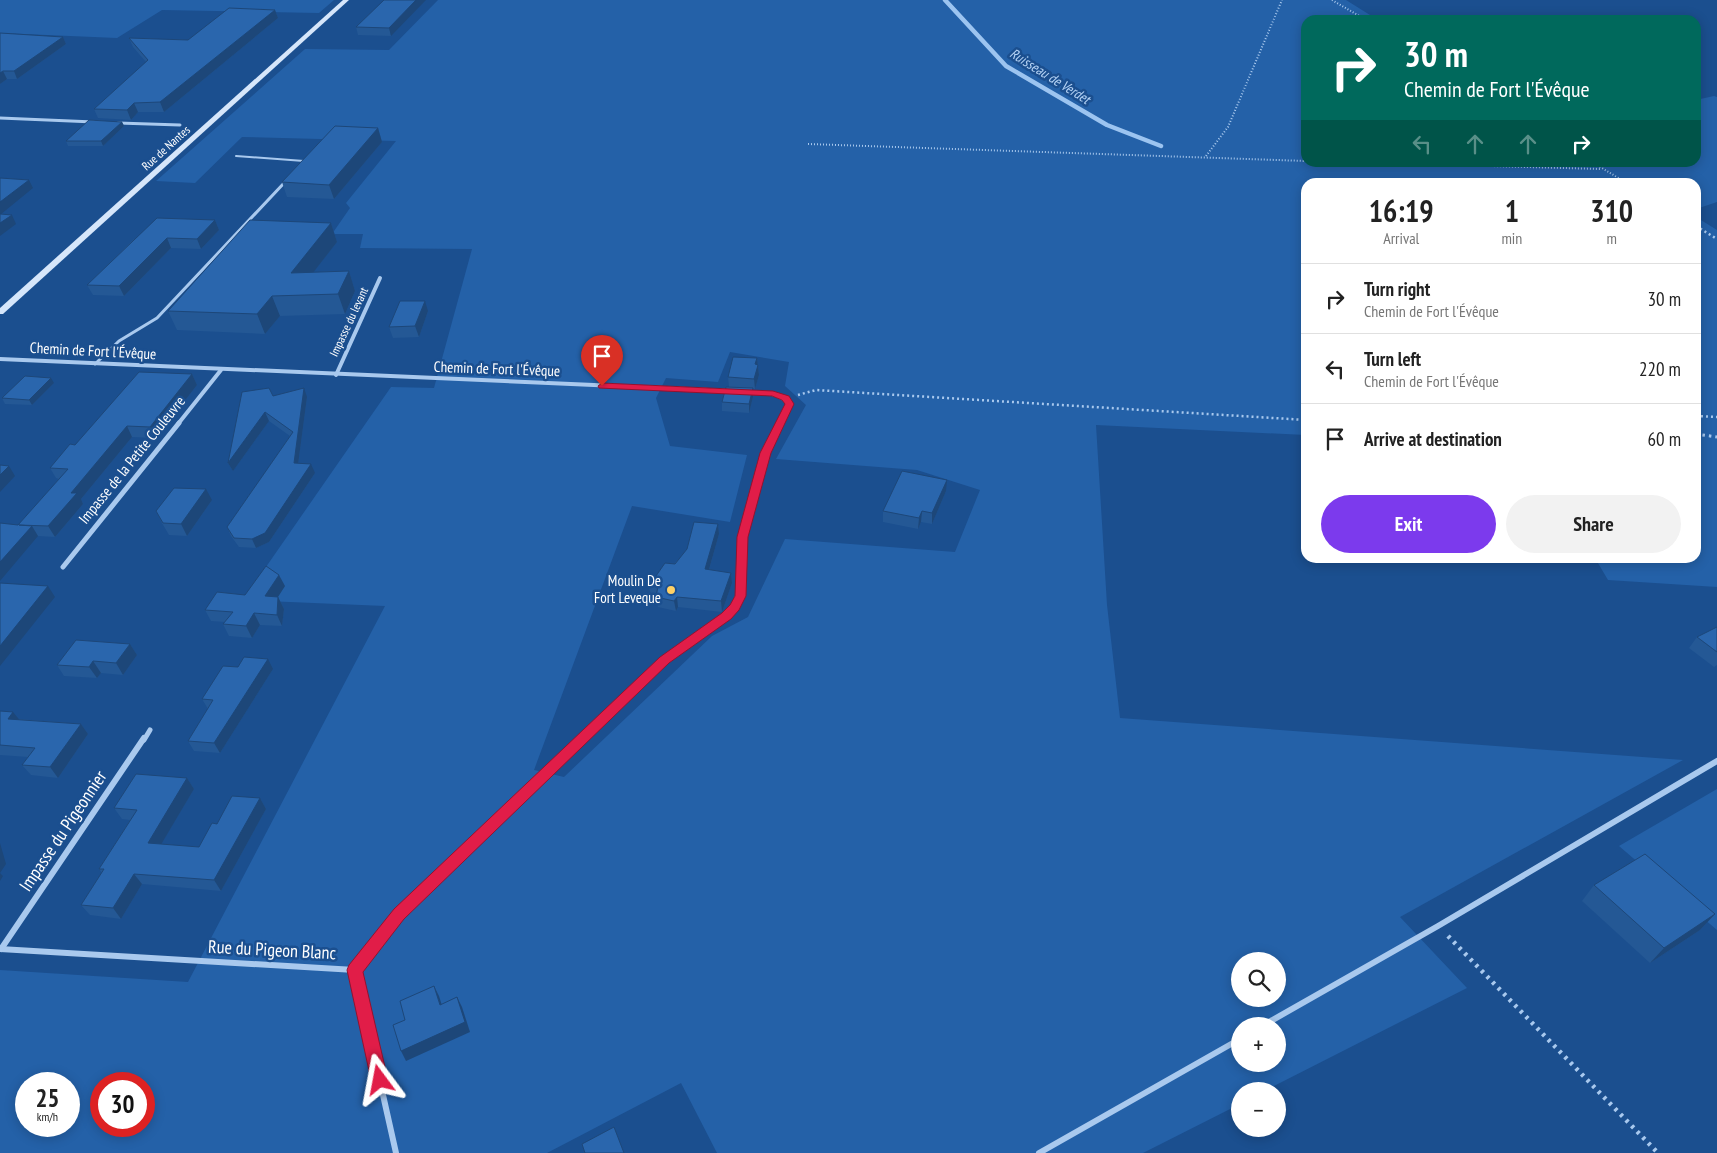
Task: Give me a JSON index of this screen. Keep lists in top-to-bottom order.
{
  "streets": {
    "main road": ["Rue de Nantes"],
    "street": [
      "Impasse du levant",
      "Chemin de Fort l'Évêque",
      "Impasse de la Petite Couleuvre",
      "Impasse du Pigeonnier",
      "Rue du Pigeon Blanc"
    ]
  },
  "crossings": [
    ["Impasse du levant", "Chemin de Fort l'Évêque"],
    ["Chemin de Fort l'Évêque", "Impasse de la Petite Couleuvre"],
    ["Impasse du Pigeonnier", "Rue du Pigeon Blanc"]
  ],
  "water": ["Ruisseau de Verdet"],
  "places": ["Moulin De Fort Leveque"],
  "page": {
    "turn": ["30 m", "Chemin de Fort l'Évêque"],
    "eta": [
      "16:19",
      "Arrival",
      "1",
      "min",
      "310",
      "m"
    ],
    "list": [
      {
        "name": "Turn right",
        "note": "Chemin de Fort l'Évêque",
        "value": "30 m"
      },
      {
        "name": "Turn left",
        "note": "Chemin de Fort l'Évêque",
        "value": "220 m"
      },
      {
        "name": "Arrive at destination",
        "value": "60 m"
      }
    ],
    "buttons": ["Exit", "Share"],
    "map_buttons": ["+", "−"],
    "speed": "25 km/h",
    "limit": "30"
  }
}
